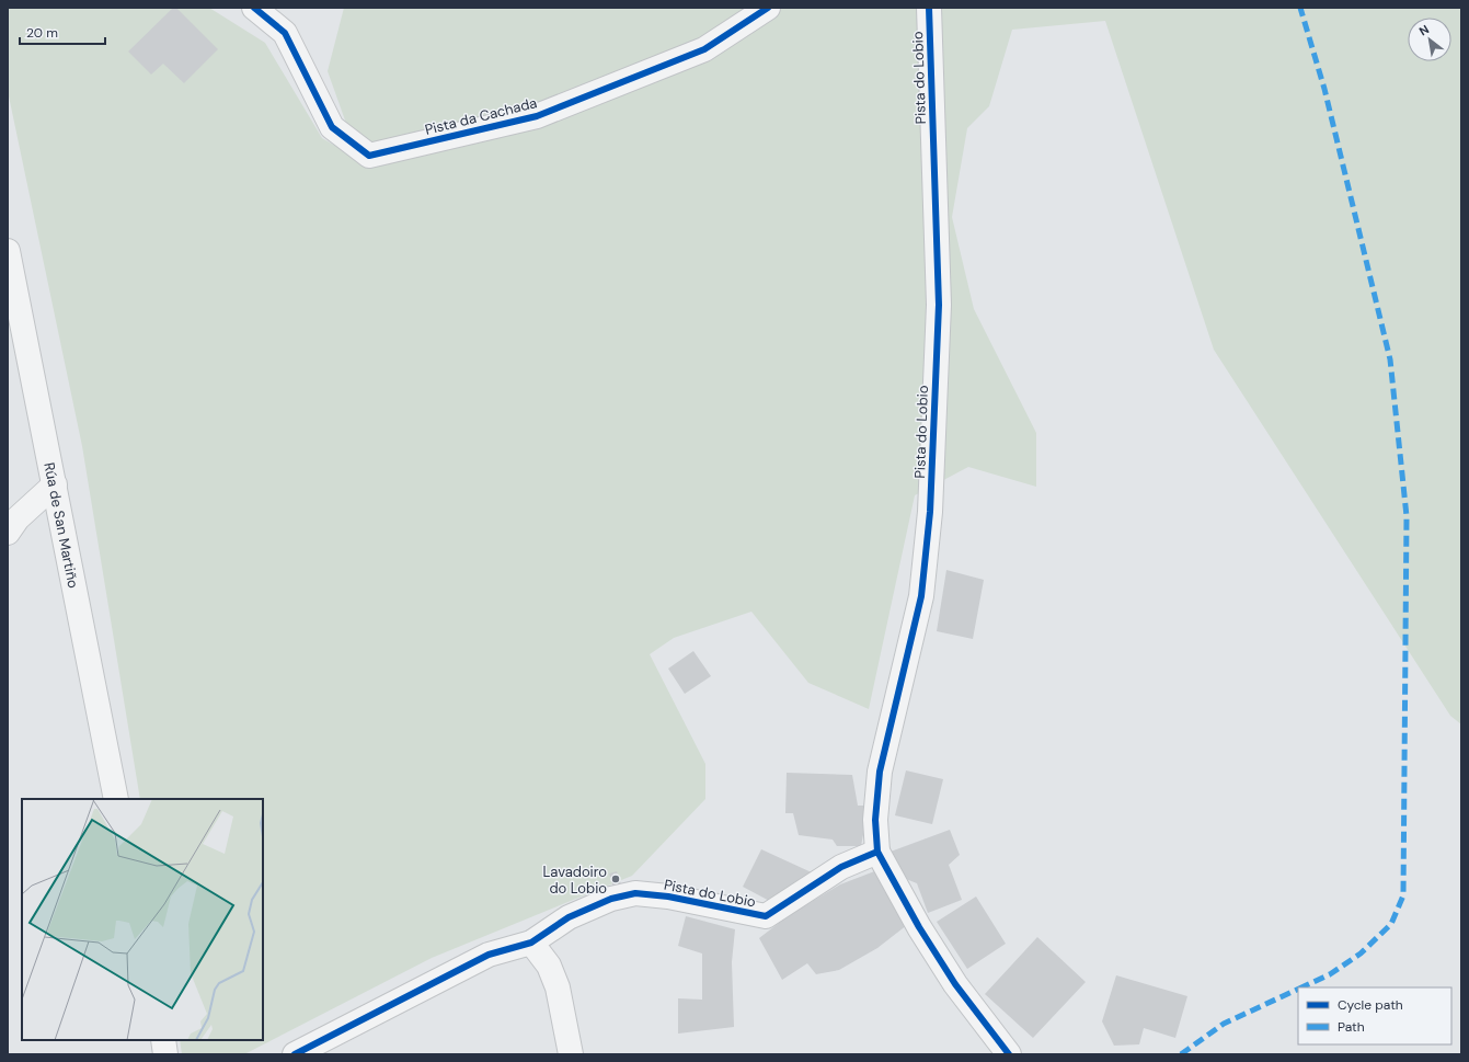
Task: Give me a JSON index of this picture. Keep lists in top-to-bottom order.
{
  "streets": {
    "street": ["Pista do Lobio", "Pista da Cachada", "Rúa de San Martiño"]
  },
  "places": ["Lavadoiro do Lobio"],
  "legend": ["Cycle path", "Path"],
  "scale_bar": "20 m",
  "north": "top left"
}
